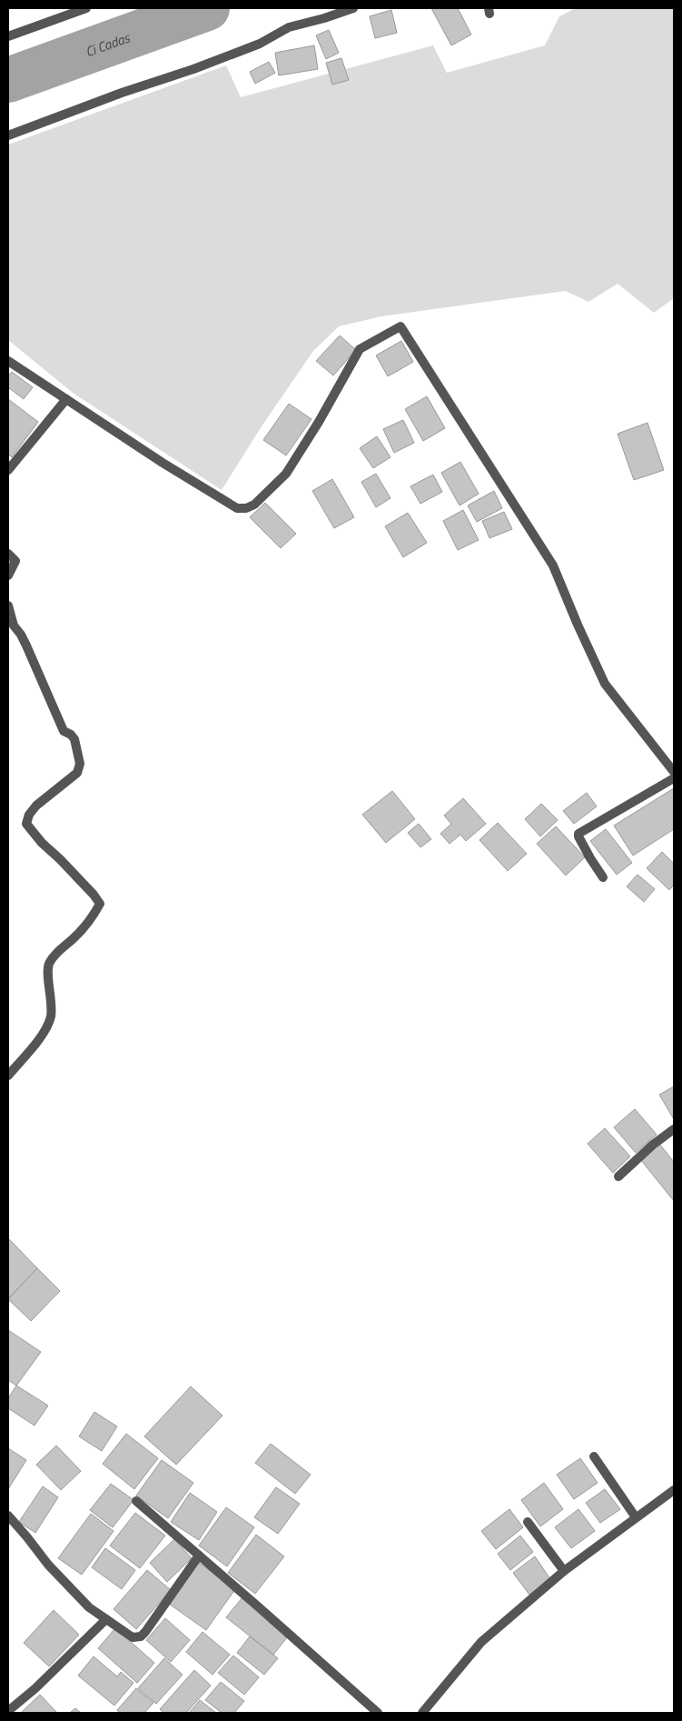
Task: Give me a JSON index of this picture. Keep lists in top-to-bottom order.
{
  "water": ["Ci Cadas"]
}
